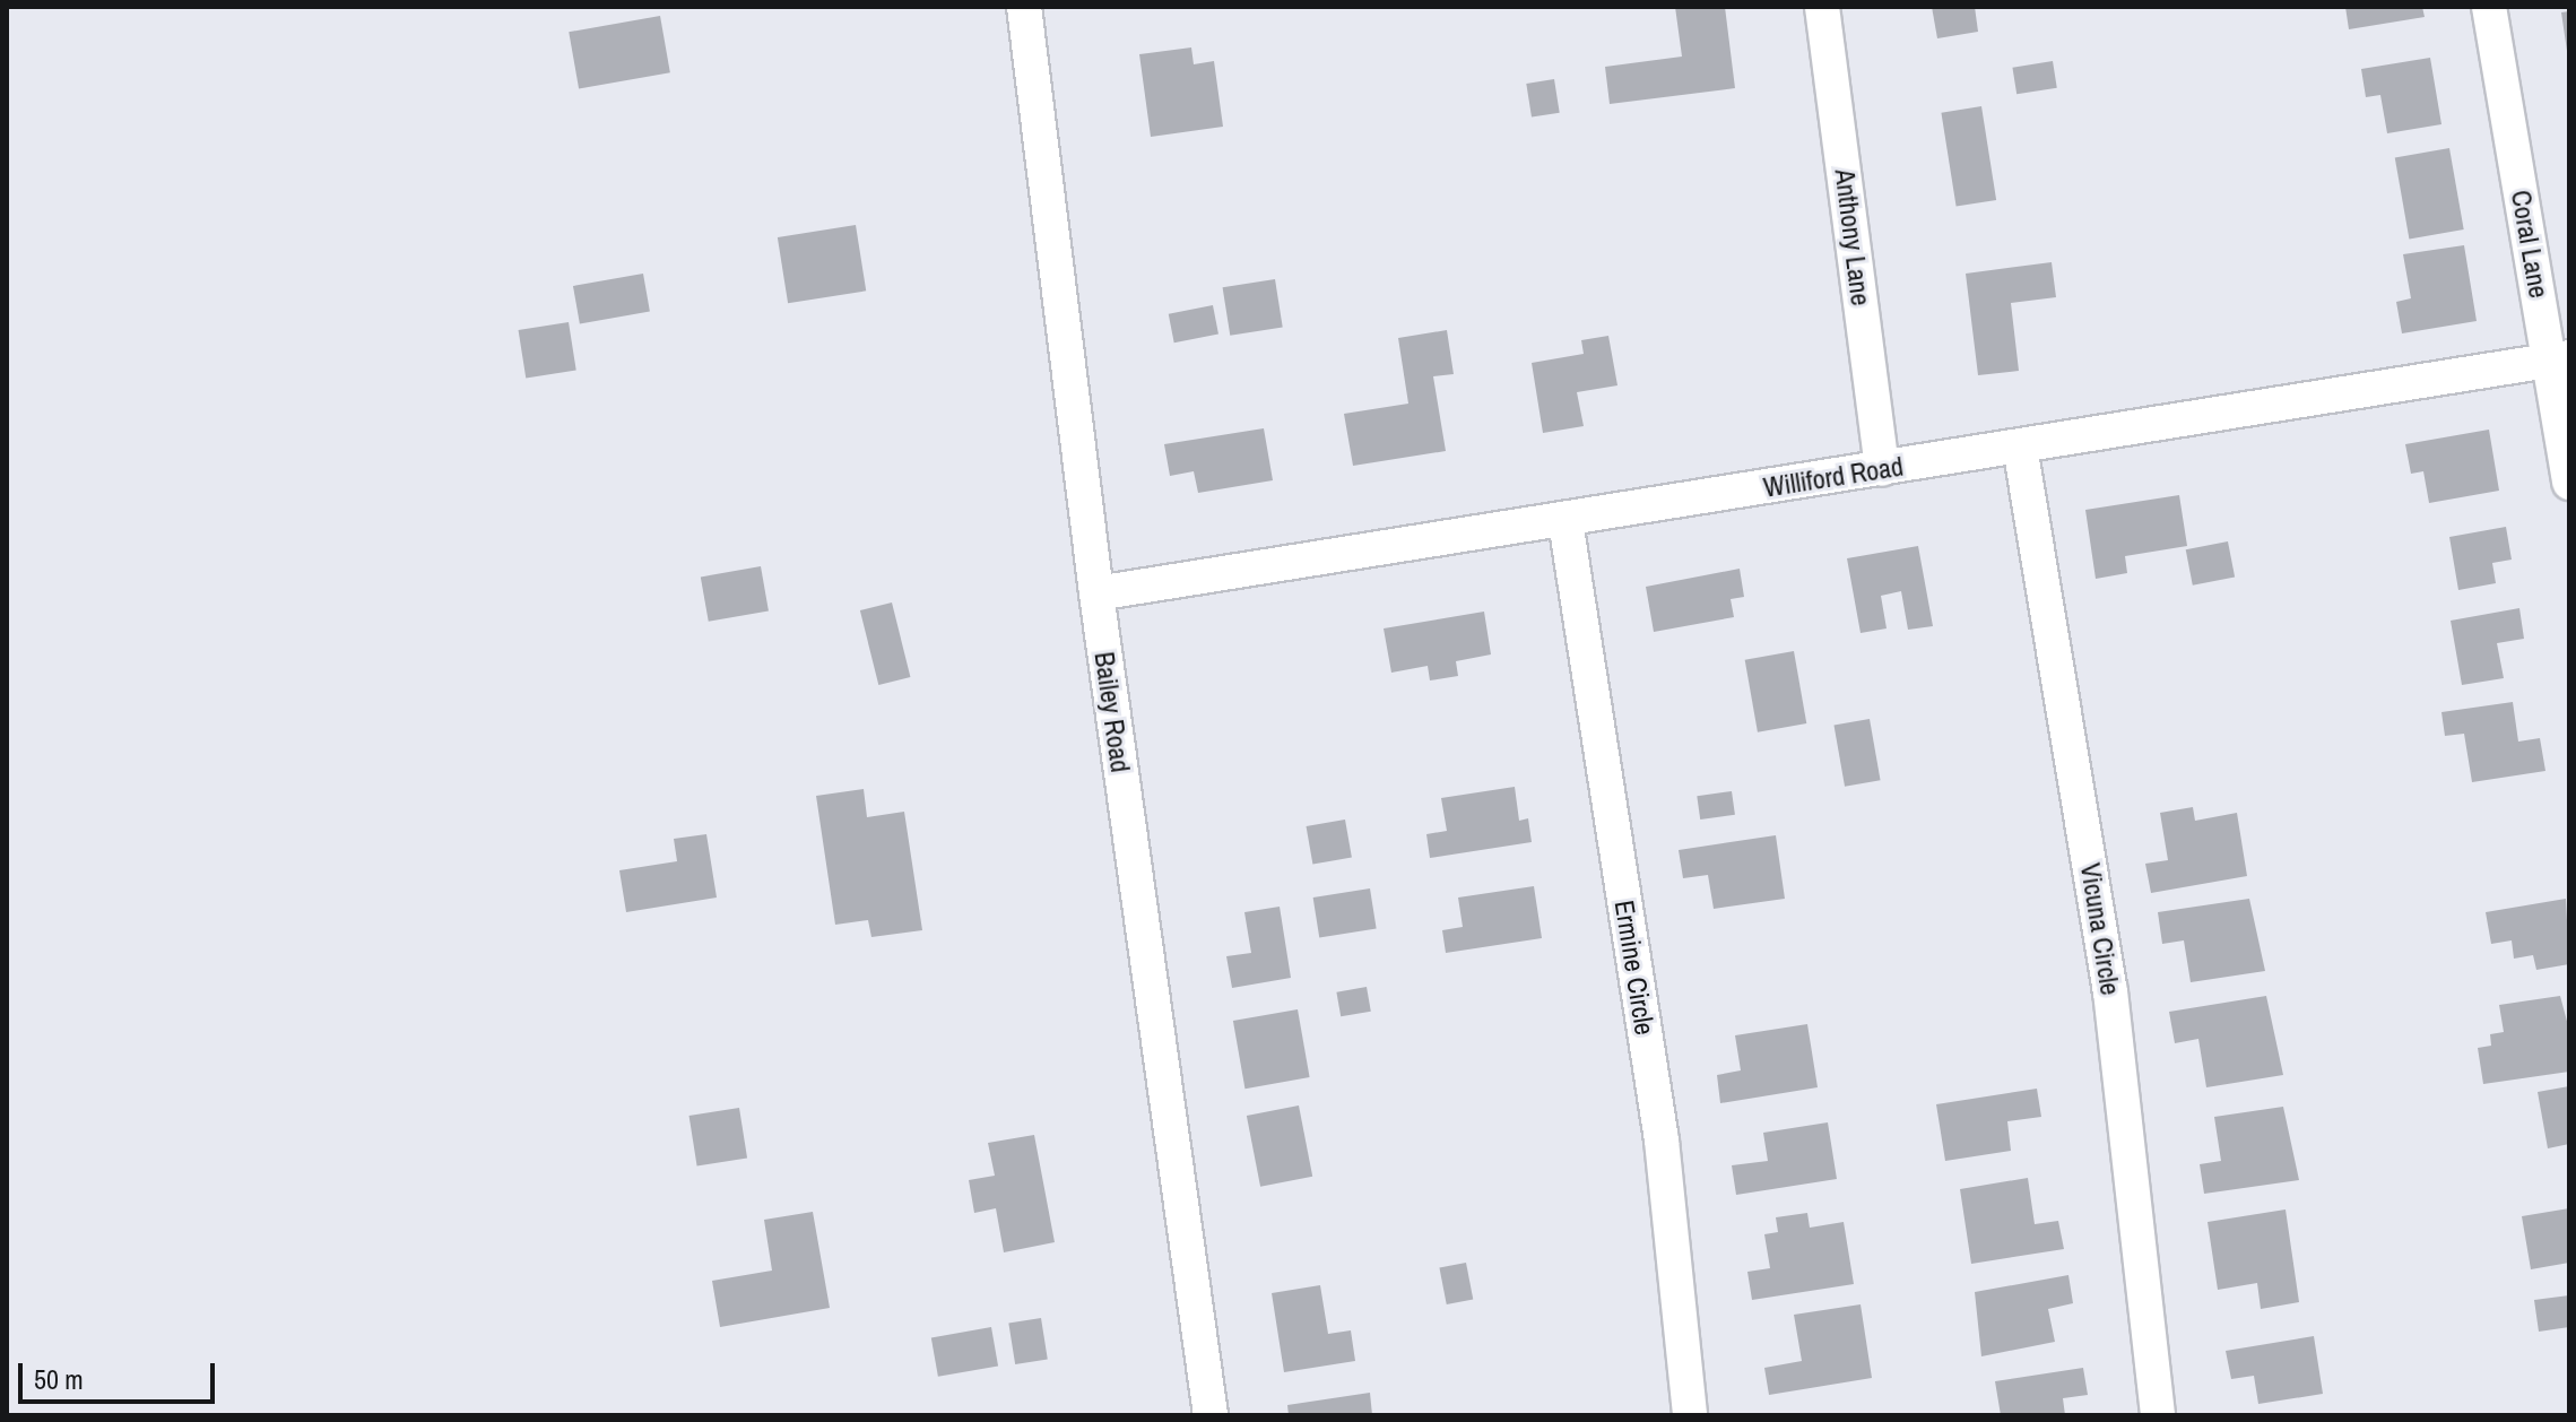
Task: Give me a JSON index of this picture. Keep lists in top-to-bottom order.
{
  "streets": {
    "street": [
      "Anthony Lane",
      "Coral Lane",
      "Williford Road",
      "Bailey Road",
      "Vicuna Circle",
      "Ermine Circle"
    ]
  },
  "crossings": [
    ["Anthony Lane", "Williford Road"],
    ["Coral Lane", "Williford Road"],
    ["Williford Road", "Bailey Road"],
    ["Williford Road", "Vicuna Circle"],
    ["Williford Road", "Ermine Circle"]
  ],
  "scale_bar": "50 m"
}
